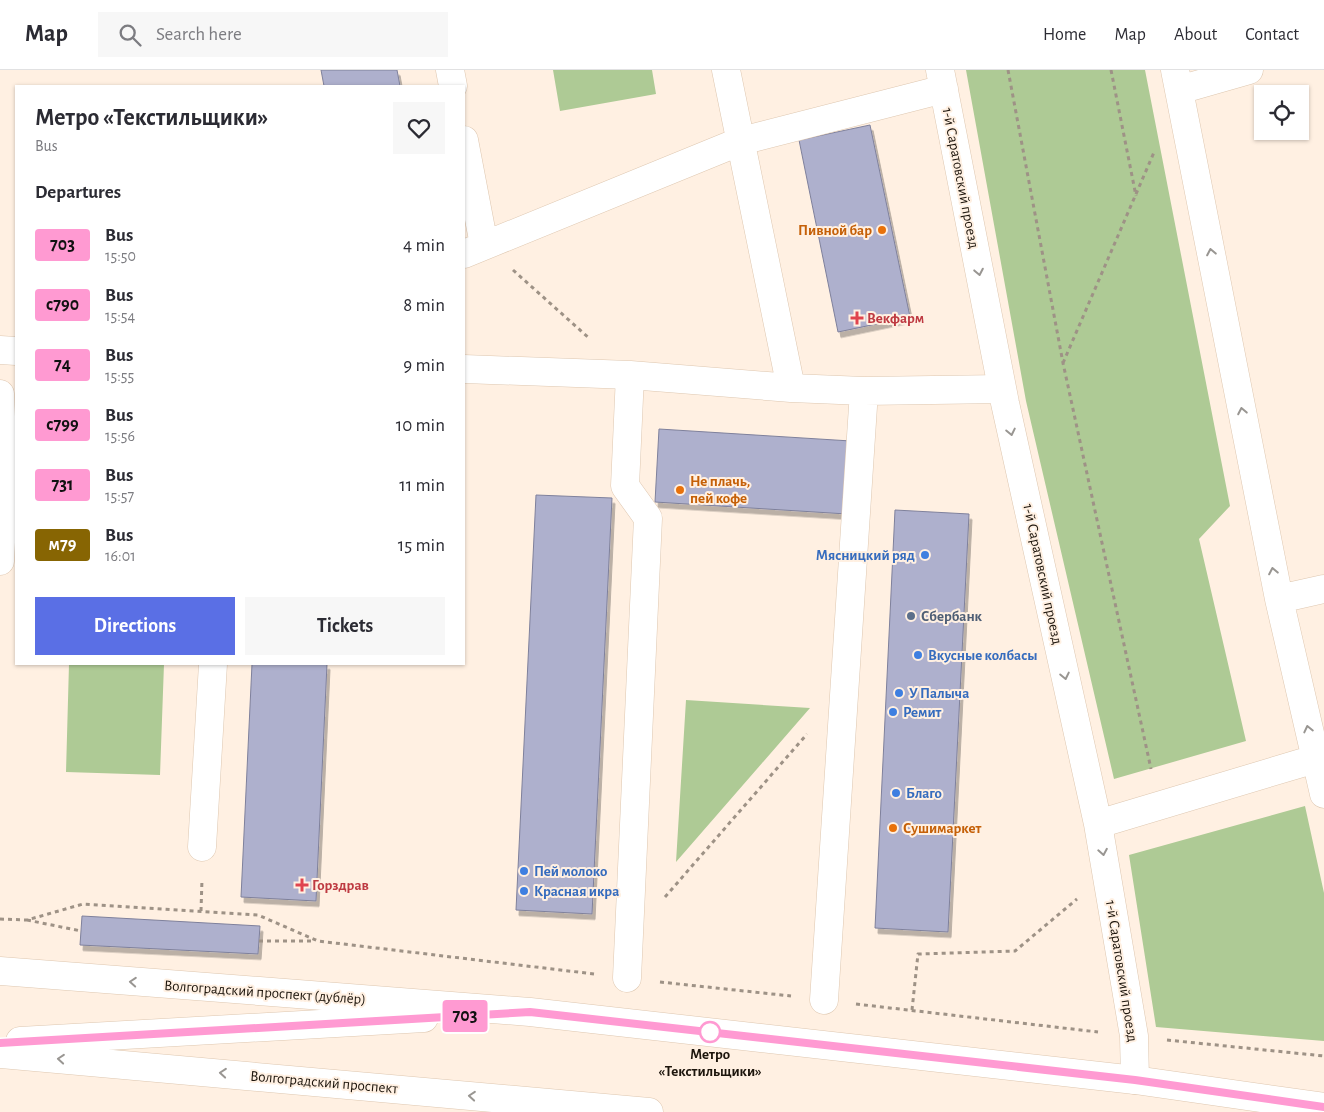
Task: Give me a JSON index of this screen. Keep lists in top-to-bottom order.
{
  "streets": {
    "main road": ["1-й Саратовский проезд", "Волгоградский проспект (дублёр)", "Волгоградский проспект"]
  },
  "crossings": [
    ["1-й Саратовский проезд", "Волгоградский проспект (дублёр)"]
  ],
  "one_way": ["Волгоградский проспект"],
  "places": {
    "other": [
      "Пивной бар",
      "Не плачь, пей кофе",
      "Мясницкий ряд",
      "Сбербанк",
      "Вкусные колбасы",
      "У Палыча",
      "Ремит",
      "Благо",
      "Сушимаркет",
      "Пей молоко",
      "Красная икра",
      "Метро «Текстильщики»"
    ],
    "health": ["Векфарм", "Горздрав"]
  },
  "lines": ["bus line 703"],
  "page": {
    "header": "Map",
    "search": "Search here",
    "nav": [
      "Home",
      "Map",
      "About",
      "Contact"
    ],
    "on_map": "703",
    "heading": [
      ["Метро «Текстильщики»", "Bus"],
      "Departures"
    ],
    "list": [
      {
        "mark": "703",
        "name": "Bus",
        "note": "15:50",
        "value": "4 min"
      },
      {
        "mark": "с790",
        "name": "Bus",
        "note": "15:54",
        "value": "8 min"
      },
      {
        "mark": "74",
        "name": "Bus",
        "note": "15:55",
        "value": "9 min"
      },
      {
        "mark": "с799",
        "name": "Bus",
        "note": "15:56",
        "value": "10 min"
      },
      {
        "mark": "731",
        "name": "Bus",
        "note": "15:57",
        "value": "11 min"
      },
      {
        "mark": "м79",
        "name": "Bus",
        "note": "16:01",
        "value": "15 min"
      }
    ],
    "buttons": ["Directions", "Tickets"]
  }
}
